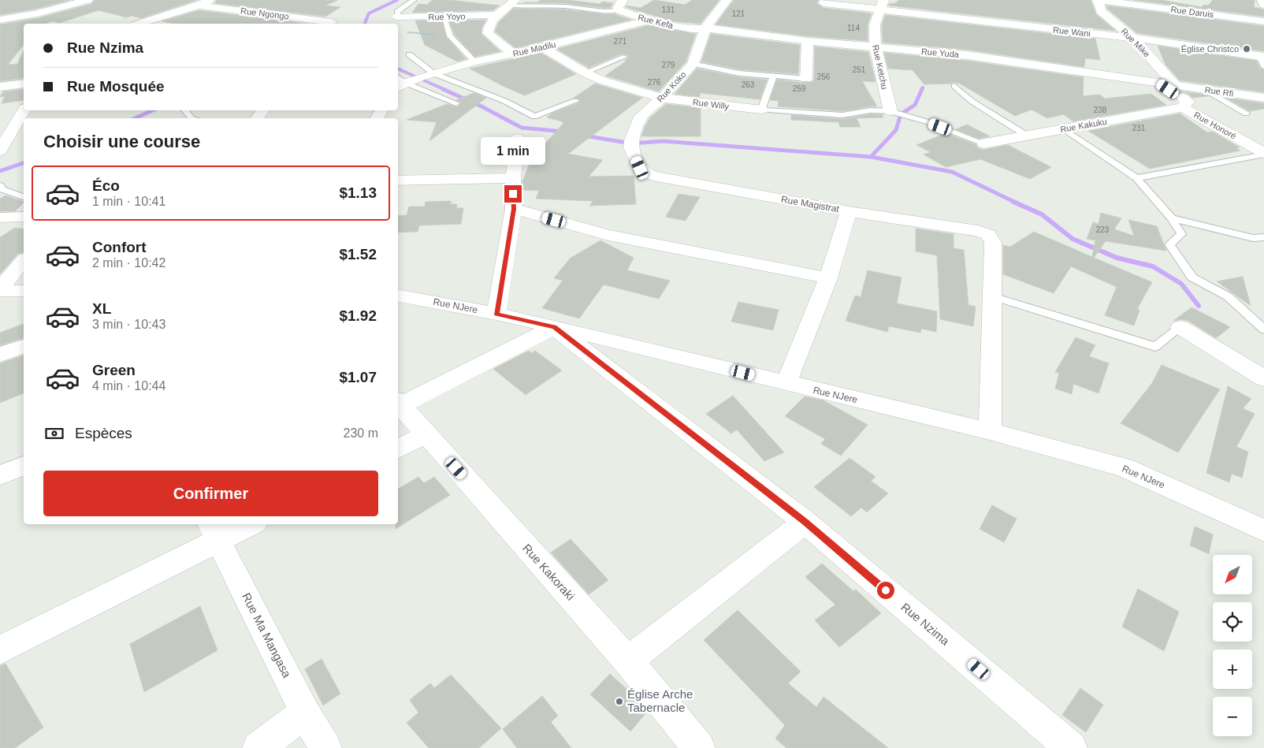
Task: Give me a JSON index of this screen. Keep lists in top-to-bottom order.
{
  "streets": {
    "street": [
      "Rue Daruis",
      "Rue Ngongo",
      "Rue Yoyo",
      "Rue Kefa",
      "Rue Wani",
      "Rue Mike",
      "Rue Madilu",
      "Rue Yuda",
      "Rue Ketchu",
      "Rue Koko",
      "Rue Rfi",
      "Rue Willy",
      "Rue Kakuku",
      "Rue Honoré",
      "Rue Magistrat",
      "Rue NJere",
      "Rue Kakoraki",
      "Rue Nzima",
      "Rue Ma Mangasa"
    ]
  },
  "crossings": [
    ["Rue Daruis", "Rue Mike"],
    ["Rue Kefa", "Rue Madilu"],
    ["Rue Kefa", "Rue Yuda"],
    ["Rue Kefa", "Rue Koko"],
    ["Rue Wani", "Rue Mike"],
    ["Rue Wani", "Rue Ketchu"],
    ["Rue Mike", "Rue Yuda"],
    ["Rue Mike", "Rue Rfi"],
    ["Rue Madilu", "Rue Willy"],
    ["Rue Yuda", "Rue Ketchu"],
    ["Rue Yuda", "Rue Koko"],
    ["Rue Yuda", "Rue Rfi"],
    ["Rue Yuda", "Rue Honoré"],
    ["Rue Ketchu", "Rue Willy"],
    ["Rue Koko", "Rue Willy"],
    ["Rue Koko", "Rue Magistrat"],
    ["Rue Willy", "Rue Kakuku"],
    ["Rue Kakuku", "Rue Honoré"],
    ["Rue Magistrat", "Rue NJere"],
    ["Rue NJere", "Rue Nzima"]
  ],
  "places": ["Église Christco", "Église Arche Tabernacle"],
  "house_numbers": [
    "131",
    "121",
    "114",
    "271",
    "279",
    "251",
    "256",
    "276",
    "263",
    "259",
    "238",
    "231",
    "223"
  ],
  "north": "bottom left",
  "page": {
    "banner": ["Rue Nzima", "Rue Mosquée"],
    "heading": "Choisir une course",
    "bubble": "1 min",
    "list": [
      {
        "name": "Éco",
        "note": "1 min · 10:41",
        "value": "$1.13"
      },
      {
        "name": "Confort",
        "note": "2 min · 10:42",
        "value": "$1.52"
      },
      {
        "name": "XL",
        "note": "3 min · 10:43",
        "value": "$1.92"
      },
      {
        "name": "Green",
        "note": "4 min · 10:44",
        "value": "$1.07"
      }
    ],
    "pay": ["Espèces", "230 m"],
    "buttons": "Confirmer",
    "map_buttons": ["+", "−"]
  }
}
